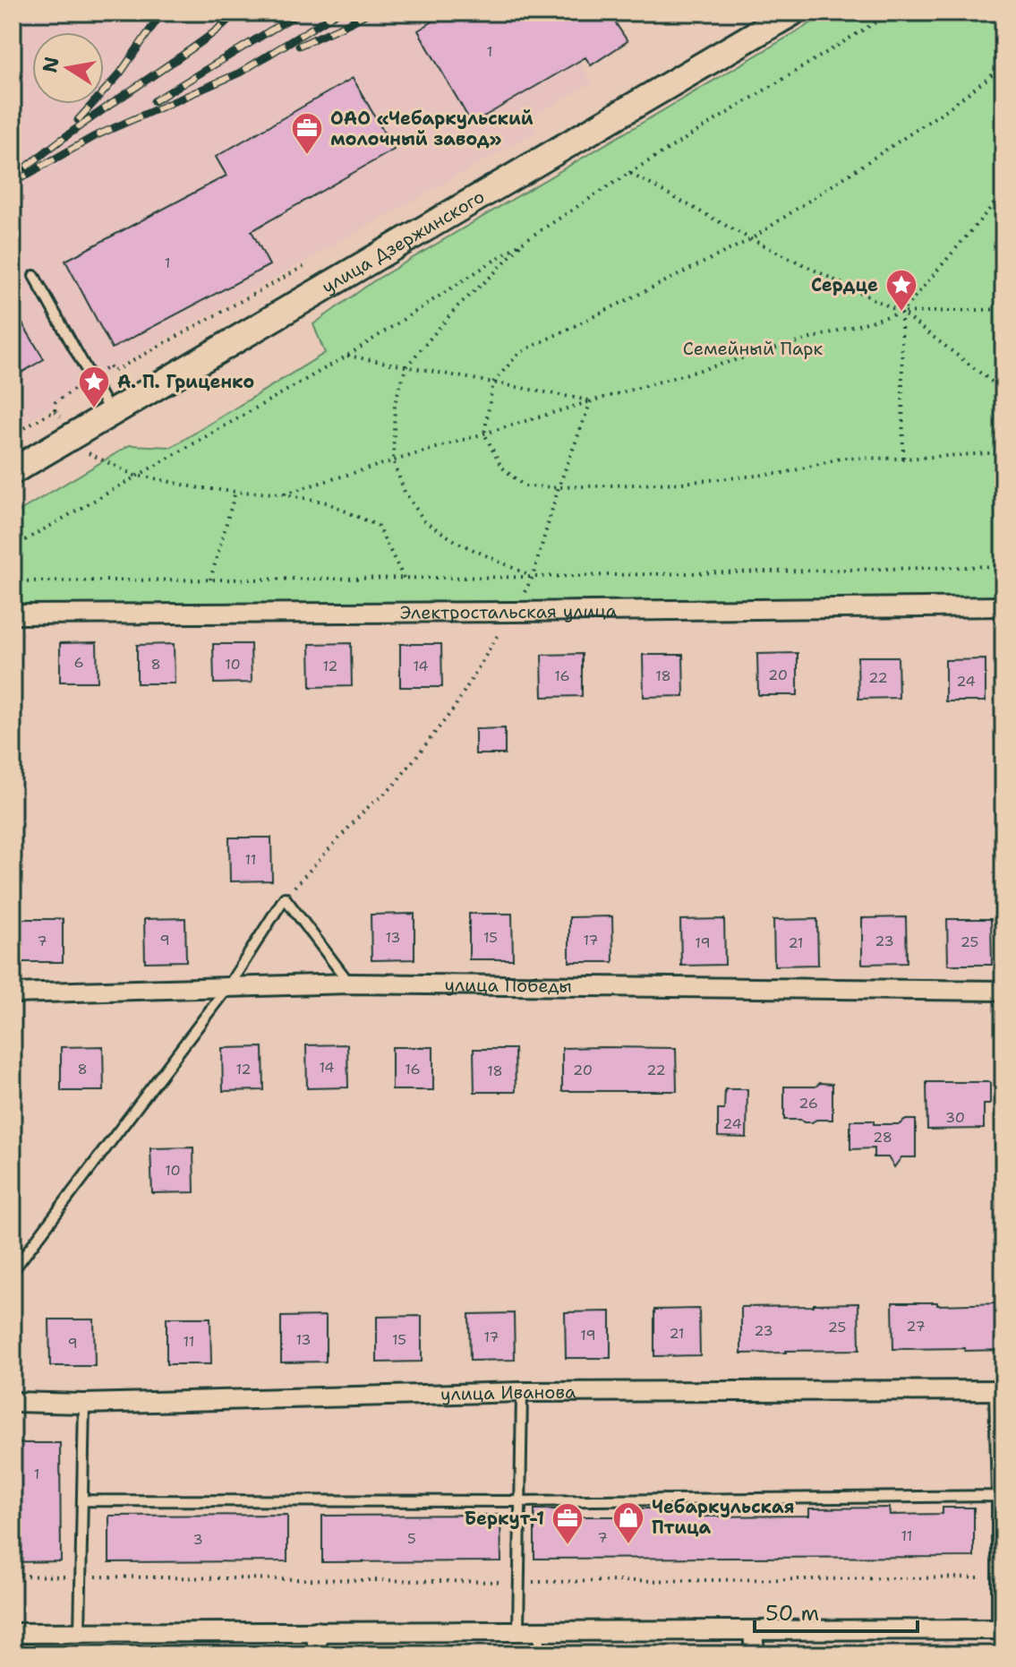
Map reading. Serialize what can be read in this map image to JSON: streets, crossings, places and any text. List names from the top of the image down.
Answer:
{
  "streets": {
    "main road": ["улица Дзержинского"],
    "street": ["Электростальская улица", "улица Победы", "улица Иванова"]
  },
  "parks": ["Семейный Парк"],
  "places": {
    "office": ["ОАО «Чебаркульский молочный завод»", "Беркут-1"],
    "place": ["Сердце", "А. П. Гриценко"],
    "shop": ["Чебаркульская Птица"]
  },
  "house_numbers": [
    "1",
    "1",
    "6",
    "8",
    "10",
    "12",
    "14",
    "20",
    "16",
    "18",
    "22",
    "24",
    "11",
    "13",
    "15",
    "9",
    "17",
    "7",
    "23",
    "25",
    "19",
    "21",
    "14",
    "8",
    "12",
    "16",
    "20",
    "22",
    "18",
    "26",
    "30",
    "24",
    "28",
    "10",
    "27",
    "25",
    "23",
    "21",
    "19",
    "17",
    "13",
    "15",
    "11",
    "9",
    "1",
    "11",
    "7",
    "5",
    "3"
  ],
  "scale_bar": "50 m",
  "north": "left"
}
